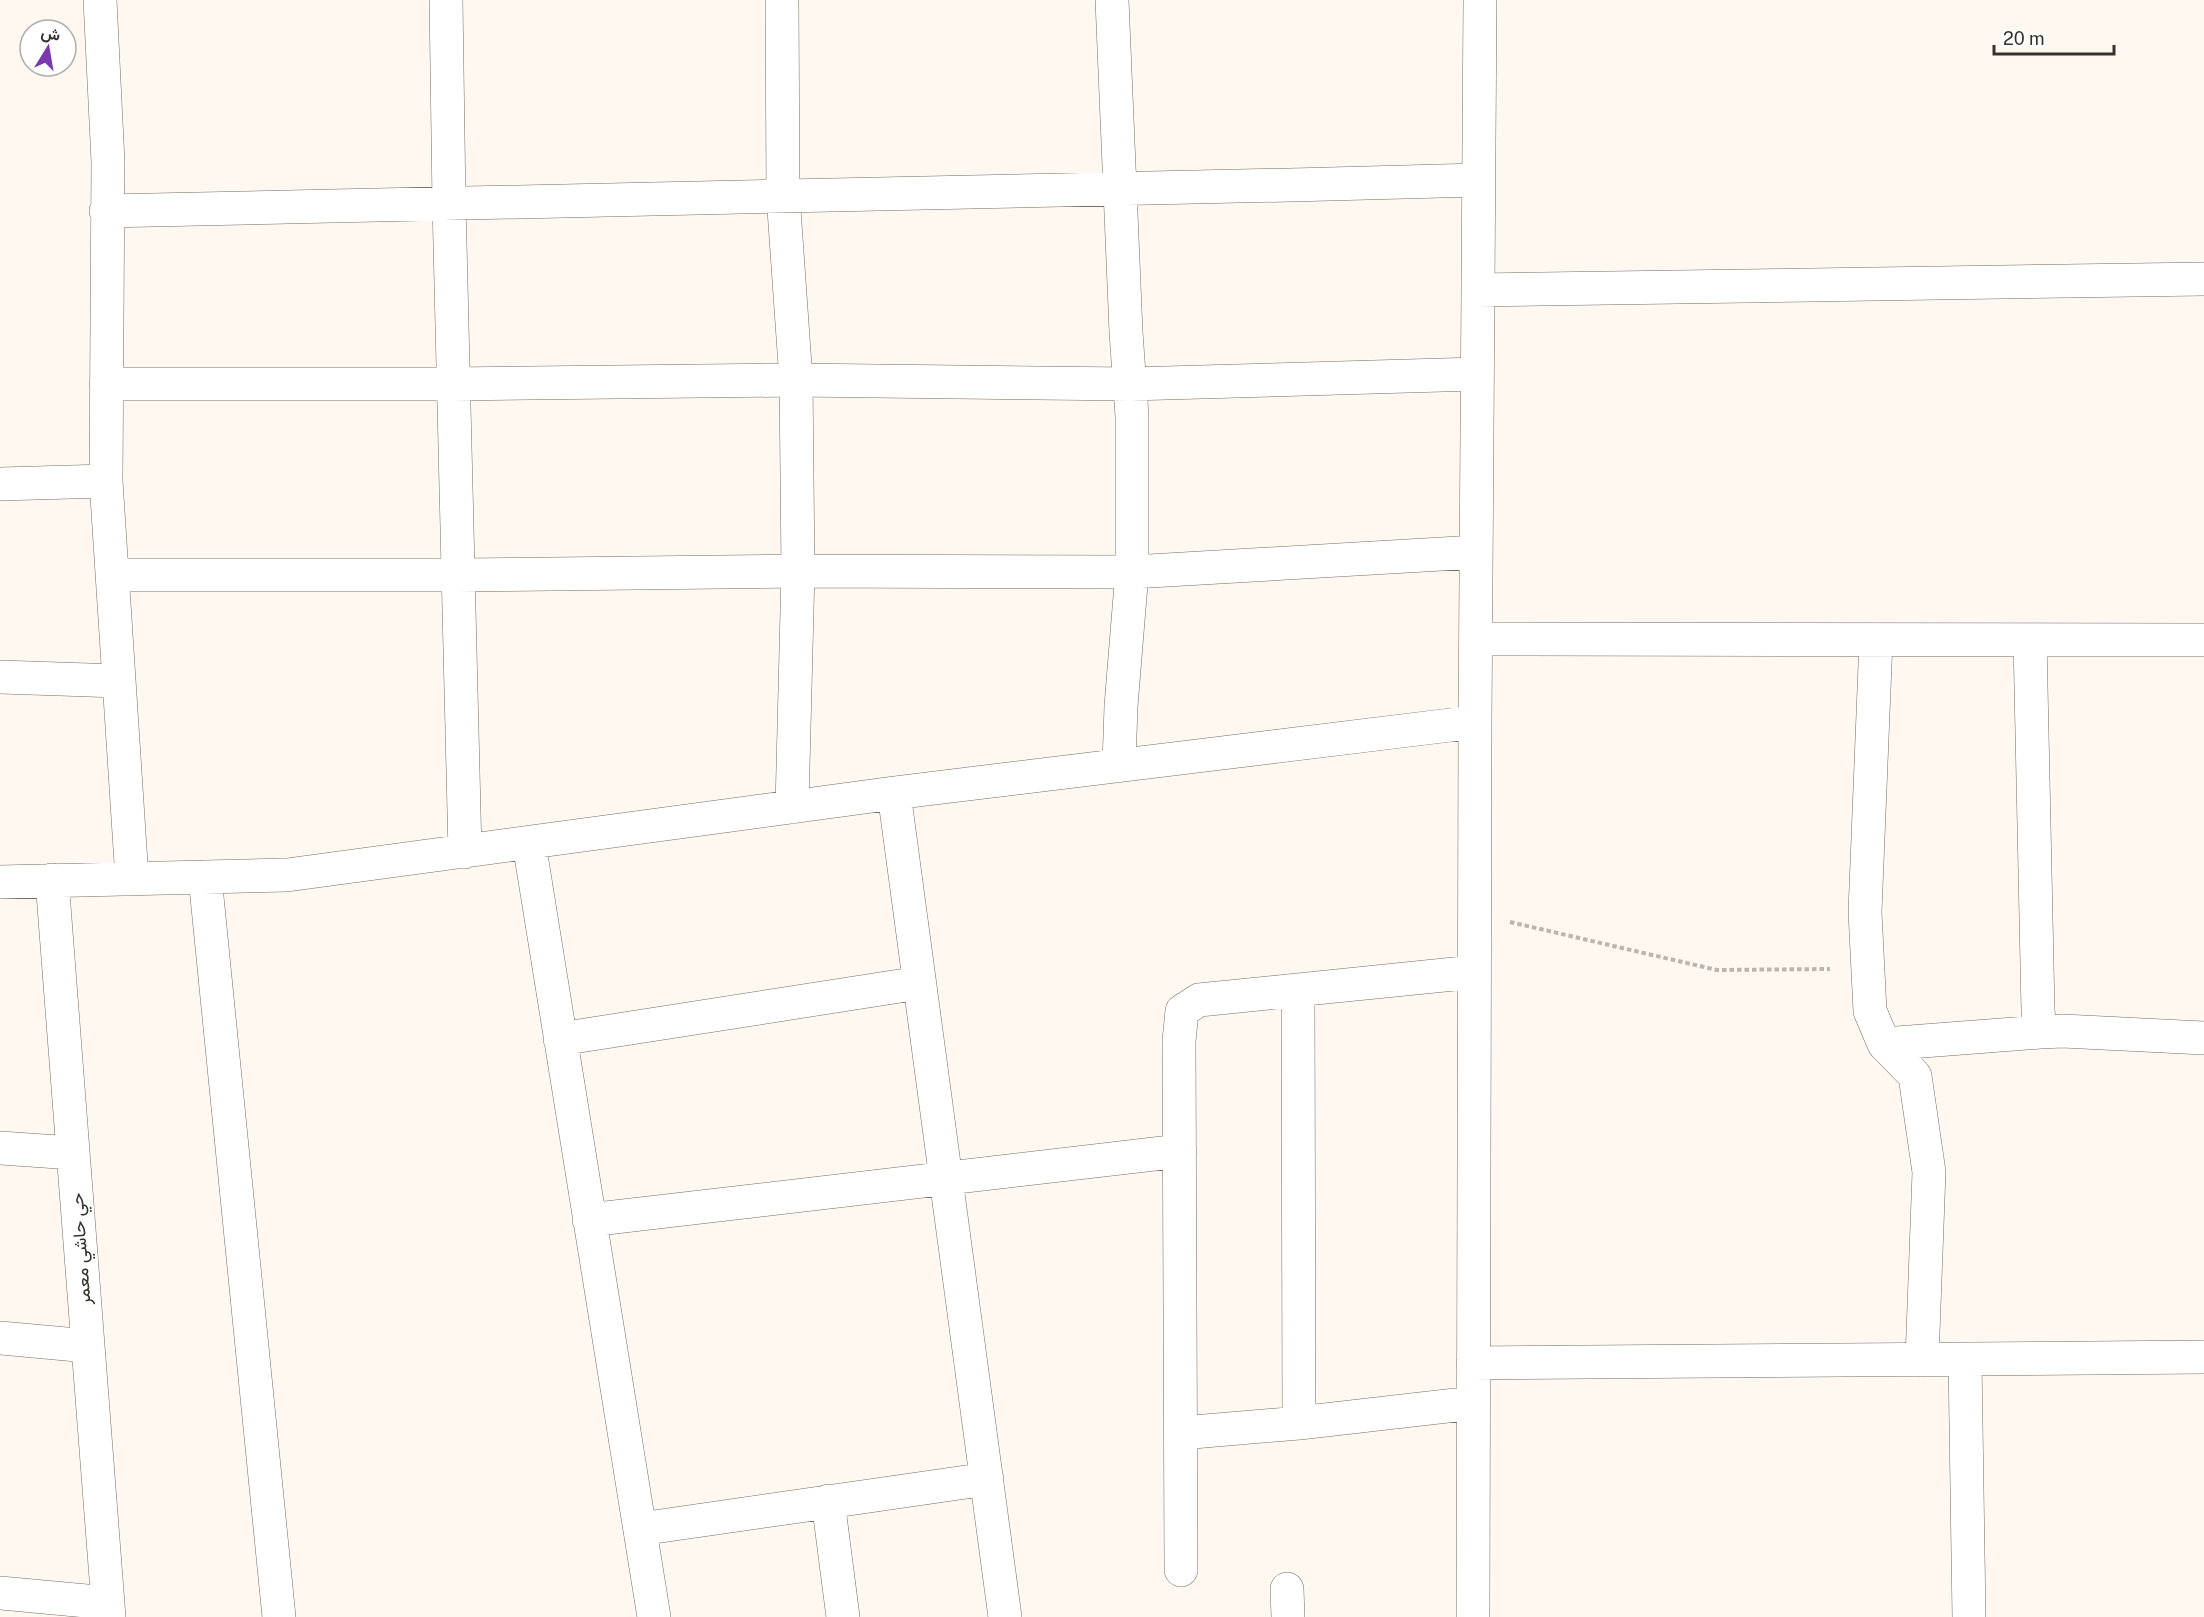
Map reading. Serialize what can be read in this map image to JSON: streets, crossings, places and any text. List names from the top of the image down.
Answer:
{
  "streets": {
    "street": ["حي حاشي معمر"]
  },
  "scale_bar": "20 m",
  "north": "top"
}
